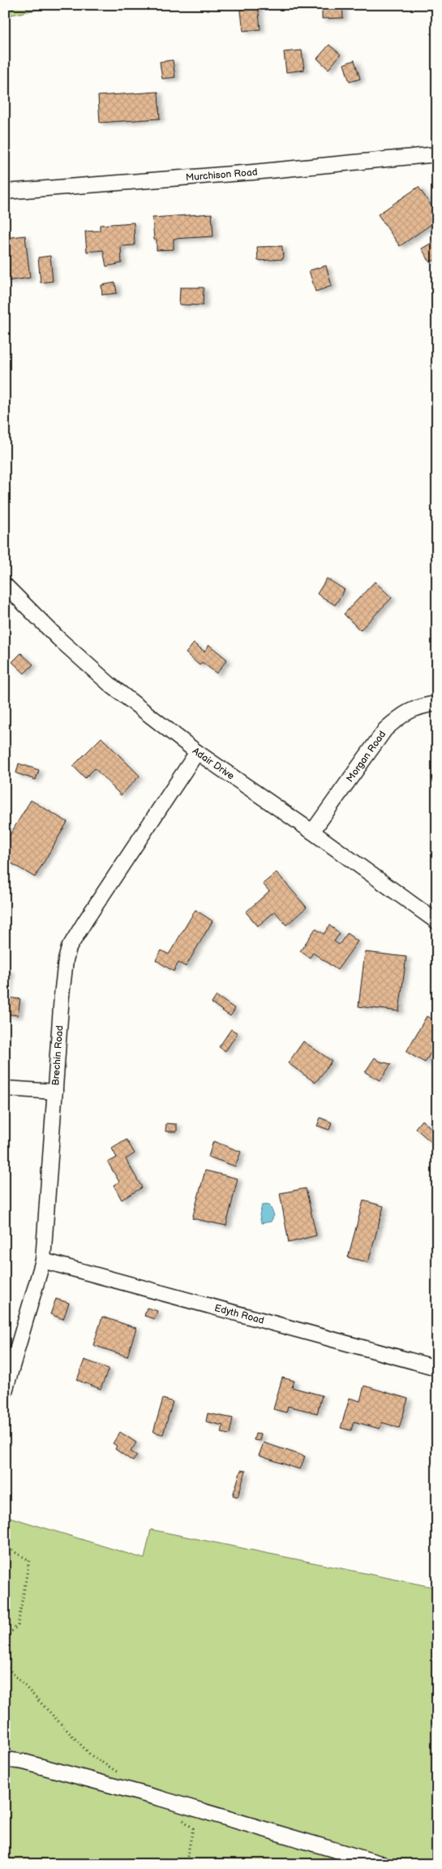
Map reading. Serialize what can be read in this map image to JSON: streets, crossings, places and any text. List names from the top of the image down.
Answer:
{
  "streets": {
    "street": [
      "Murchison Road",
      "Morgan Road",
      "Adair Drive",
      "Brechin Road",
      "Edyth Road"
    ]
  },
  "crossings": [
    ["Morgan Road", "Adair Drive"],
    ["Adair Drive", "Brechin Road"],
    ["Brechin Road", "Edyth Road"]
  ]
}
